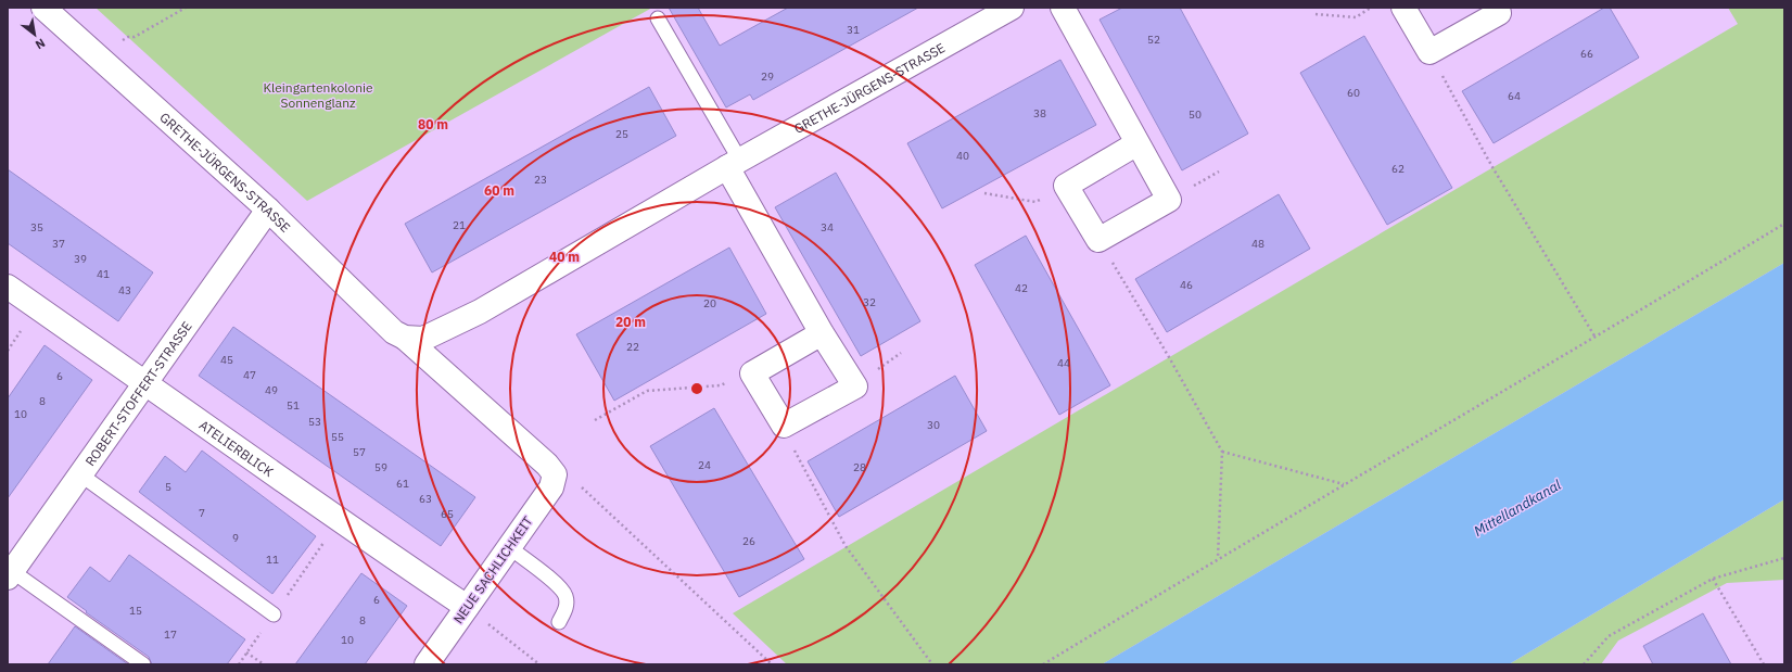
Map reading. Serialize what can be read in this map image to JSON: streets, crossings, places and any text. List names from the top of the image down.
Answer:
{
  "streets": {
    "street": [
      "GRETHE-JÜRGENS-STRASSE",
      "ROBERT-STOFFERT-STRASSE",
      "ATELIERBLICK",
      "NEUE SACHLICHKEIT"
    ]
  },
  "crossings": [
    ["GRETHE-JÜRGENS-STRASSE", "ROBERT-STOFFERT-STRASSE"],
    ["GRETHE-JÜRGENS-STRASSE", "NEUE SACHLICHKEIT"],
    ["ROBERT-STOFFERT-STRASSE", "ATELIERBLICK"],
    ["ATELIERBLICK", "NEUE SACHLICHKEIT"]
  ],
  "water": ["Mittellandkanal"],
  "parks": ["Kleingartenkolonie Sonnenglanz"],
  "house_numbers": [
    "31",
    "52",
    "66",
    "29",
    "60",
    "64",
    "38",
    "50",
    "25",
    "40",
    "62",
    "23",
    "21",
    "35",
    "34",
    "37",
    "48",
    "39",
    "41",
    "46",
    "42",
    "43",
    "32",
    "20",
    "22",
    "45",
    "44",
    "47",
    "6",
    "49",
    "8",
    "51",
    "10",
    "53",
    "30",
    "55",
    "57",
    "24",
    "59",
    "28",
    "61",
    "5",
    "63",
    "7",
    "65",
    "9",
    "26",
    "11",
    "6",
    "15",
    "8",
    "17",
    "10"
  ],
  "north": "bottom right",
  "rings": [
    "80 m",
    "60 m",
    "40 m",
    "20 m"
  ]
}
